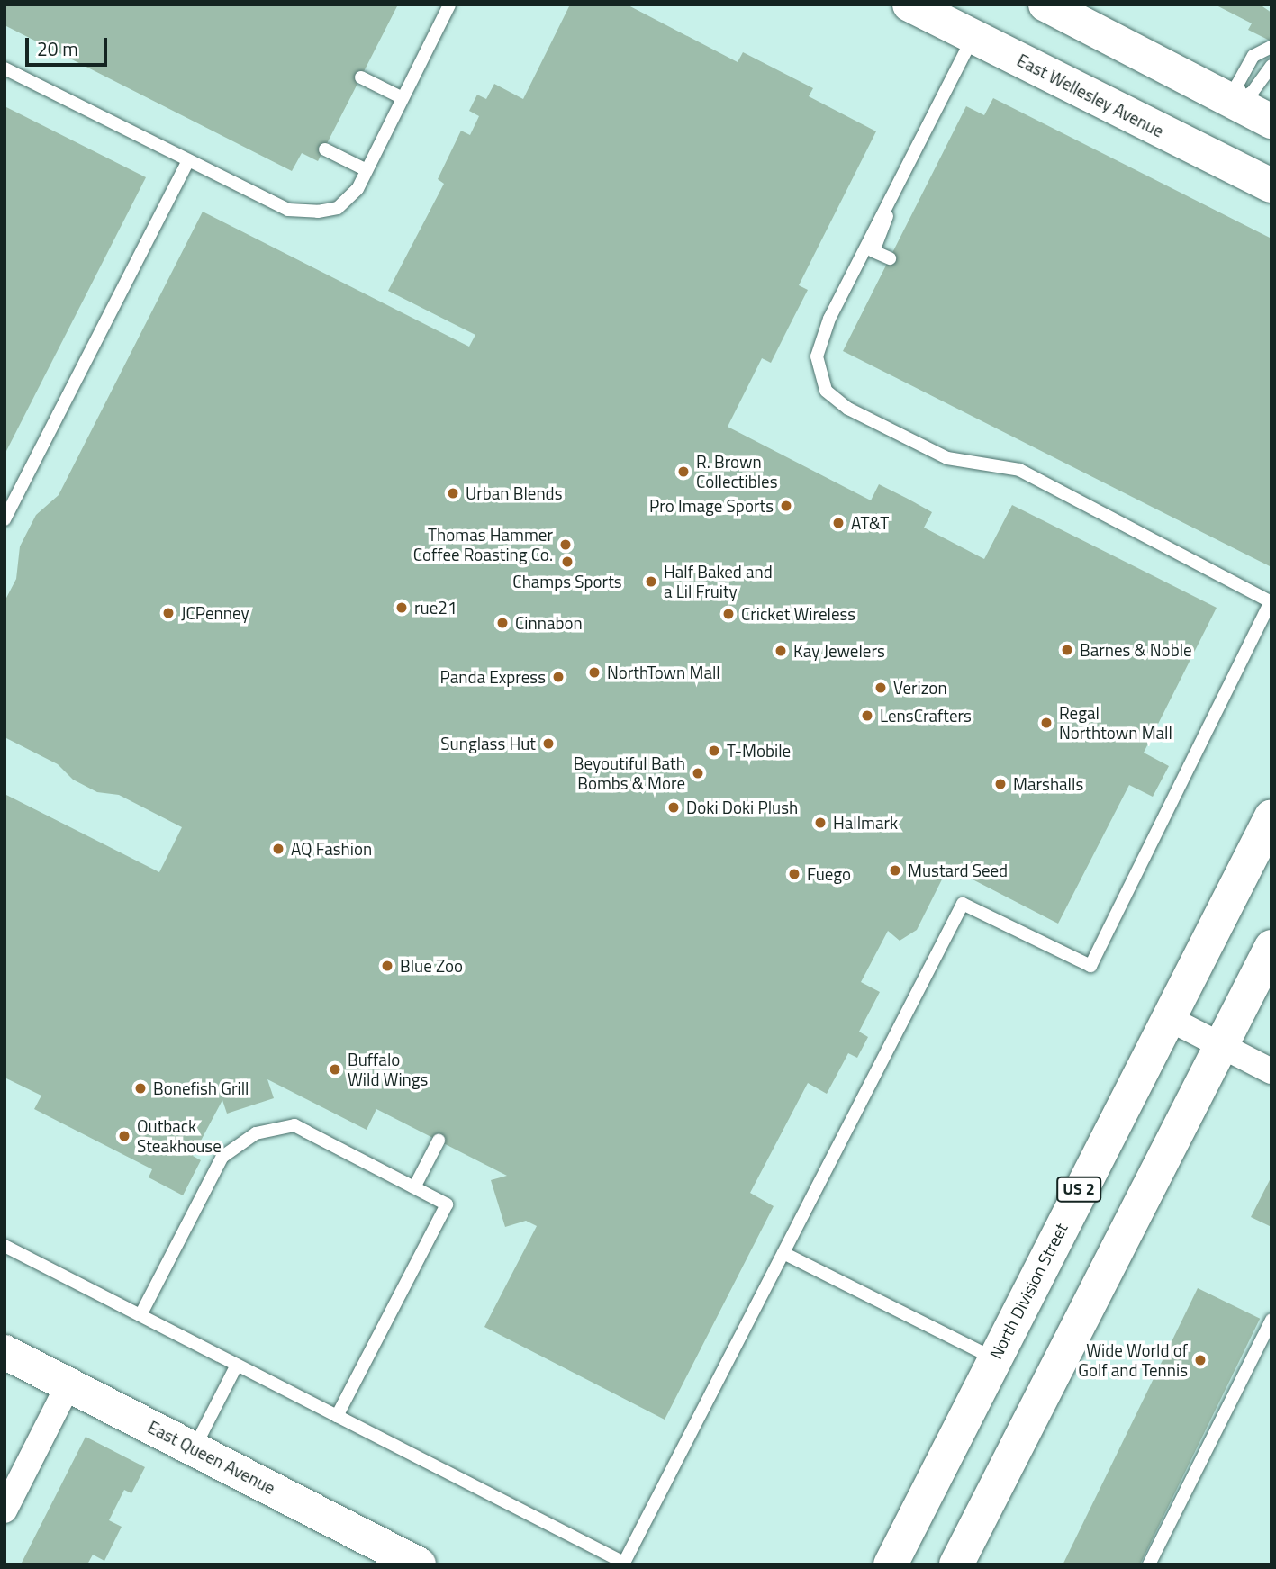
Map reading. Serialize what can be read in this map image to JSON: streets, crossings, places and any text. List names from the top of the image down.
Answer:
{
  "streets": {
    "main road": [
      "East Wellesley Avenue",
      "US 2",
      "North Division Street",
      "East Queen Avenue"
    ]
  },
  "places": [
    "R. Brown Collectibles",
    "Urban Blends",
    "Pro Image Sports",
    "AT&T",
    "Thomas Hammer Coffee Roasting Co.",
    "Champs Sports",
    "Half Baked and a Lil Fruity",
    "rue21",
    "JCPenney",
    "Cricket Wireless",
    "Cinnabon",
    "Barnes & Noble",
    "Kay Jewelers",
    "NorthTown Mall",
    "Panda Express",
    "Verizon",
    "LensCrafters",
    "Regal Northtown Mall",
    "Sunglass Hut",
    "T-Mobile",
    "Beyoutiful Bath Bombs & More",
    "Marshalls",
    "Doki Doki Plush",
    "Hallmark",
    "AQ Fashion",
    "Mustard Seed",
    "Fuego",
    "Blue Zoo",
    "Buffalo Wild Wings",
    "Bonefish Grill",
    "Outback Steakhouse",
    "Wide World of Golf and Tennis"
  ],
  "scale_bar": "20 m"
}
